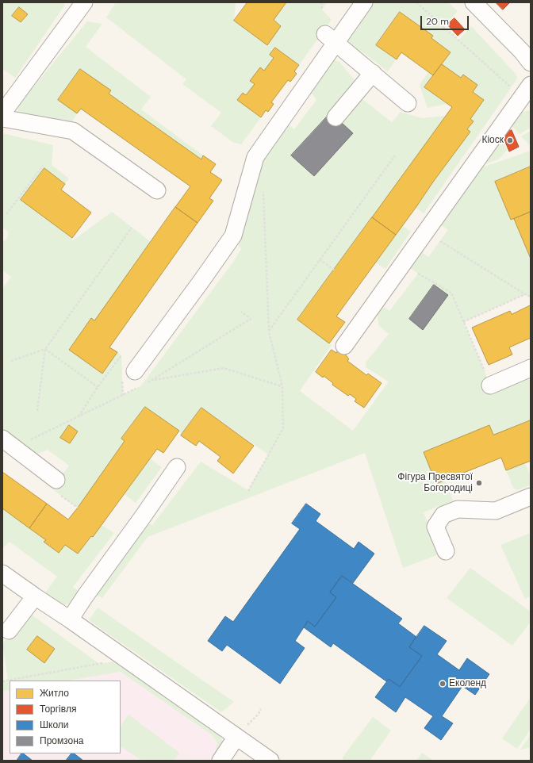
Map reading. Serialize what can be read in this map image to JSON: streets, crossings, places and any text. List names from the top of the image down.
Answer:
{
  "places": ["Кіоск", "Фігура Пресвятої Богородиці", "Еколенд"],
  "legend": [
    "Житло",
    "Торгівля",
    "Школи",
    "Промзона"
  ],
  "scale_bar": "20 m"
}
